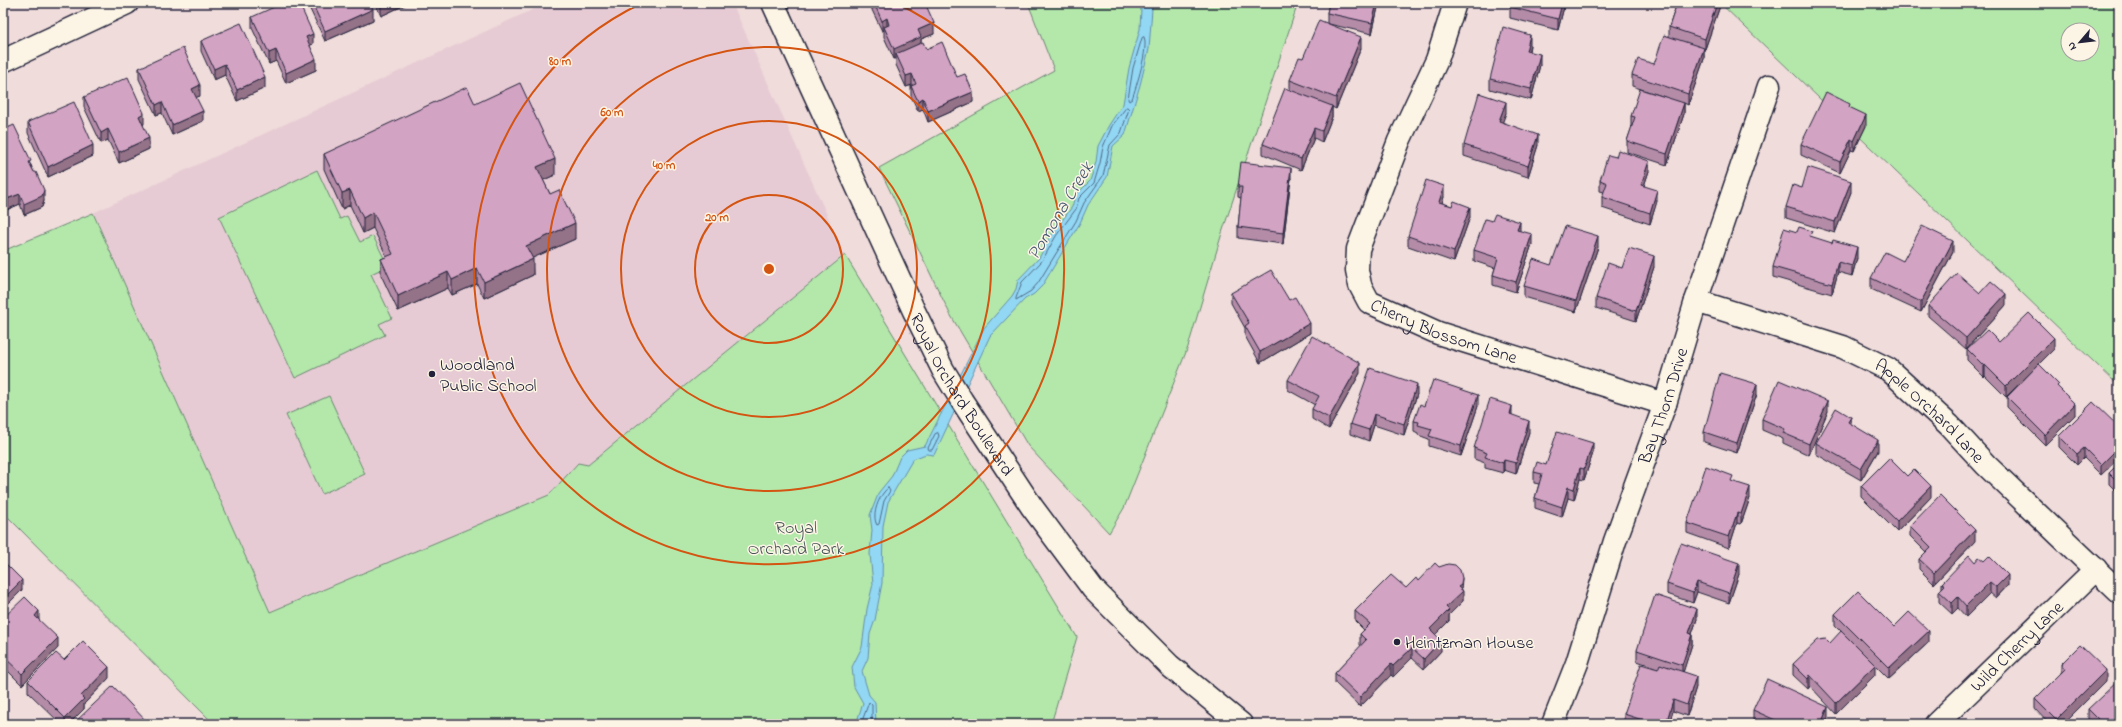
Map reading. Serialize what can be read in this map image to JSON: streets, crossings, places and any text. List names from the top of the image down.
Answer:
{
  "streets": {
    "street": [
      "Cherry Blossom Lane",
      "Royal Orchard Boulevard",
      "Bay Thorn Drive",
      "Apple Orchard Lane",
      "Wild Cherry Lane"
    ]
  },
  "crossings": [
    ["Cherry Blossom Lane", "Bay Thorn Drive"],
    ["Bay Thorn Drive", "Apple Orchard Lane"],
    ["Apple Orchard Lane", "Wild Cherry Lane"]
  ],
  "water": ["Pomona Creek"],
  "parks": ["Royal Orchard Park"],
  "places": ["Woodland Public School", "Heintzman House"],
  "north": "bottom left",
  "rings": [
    "80 m",
    "60 m",
    "40 m",
    "20 m"
  ]
}
